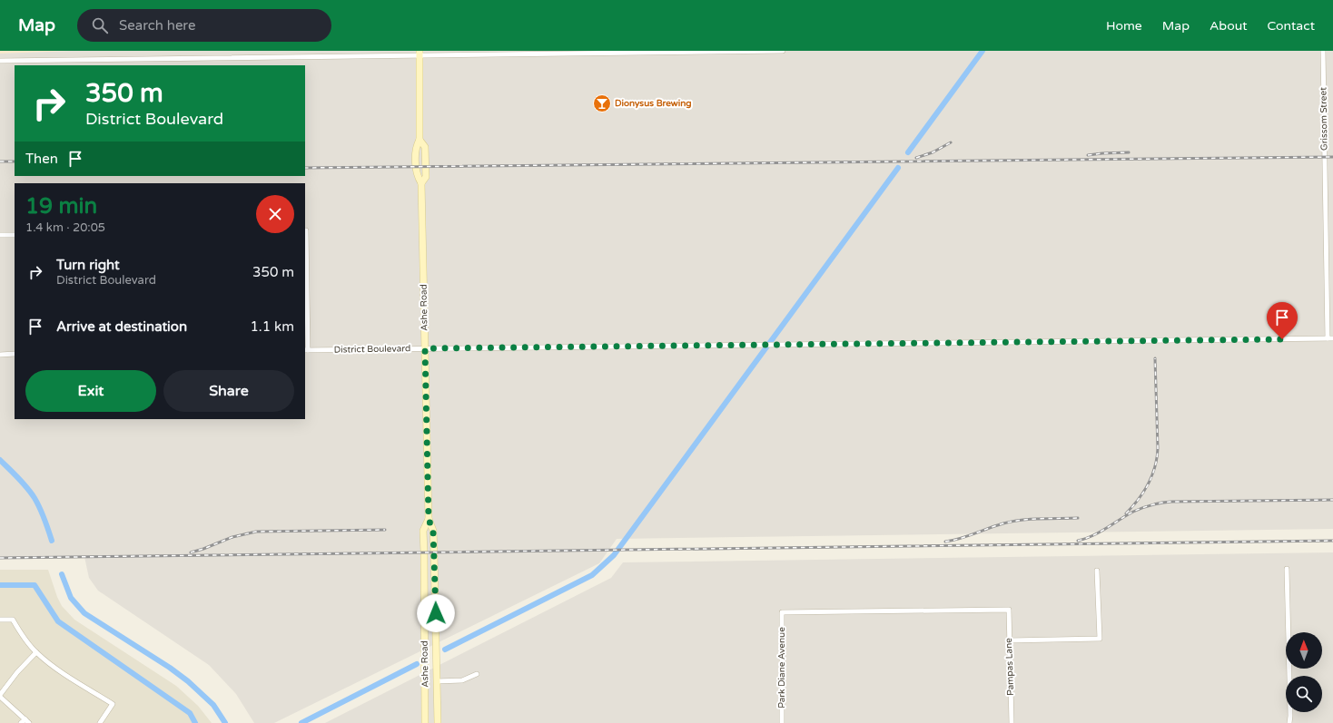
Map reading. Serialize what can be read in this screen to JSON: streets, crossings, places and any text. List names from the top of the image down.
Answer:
{
  "streets": {
    "street": [
      "Grissom Street",
      "Ashe Road",
      "District Boulevard",
      "Pampas Lane",
      "Park Diane Avenue"
    ]
  },
  "crossings": [
    ["Grissom Street", "District Boulevard"],
    ["Ashe Road", "District Boulevard"],
    ["Pampas Lane", "Park Diane Avenue"]
  ],
  "places": {
    "bar": ["Dionysus Brewing"]
  },
  "north": "top",
  "page": {
    "header": "Map",
    "search": "Search here",
    "nav": [
      "Home",
      "Map",
      "About",
      "Contact"
    ],
    "turn": ["350 m", "District Boulevard"],
    "then": "Then",
    "heading": ["19 min", "1.4 km · 20:05"],
    "list": [
      {
        "name": "Turn right",
        "note": "District Boulevard",
        "value": "350 m"
      },
      {
        "name": "Arrive at destination",
        "value": "1.1 km"
      }
    ],
    "buttons": ["Exit", "Share"]
  }
}
